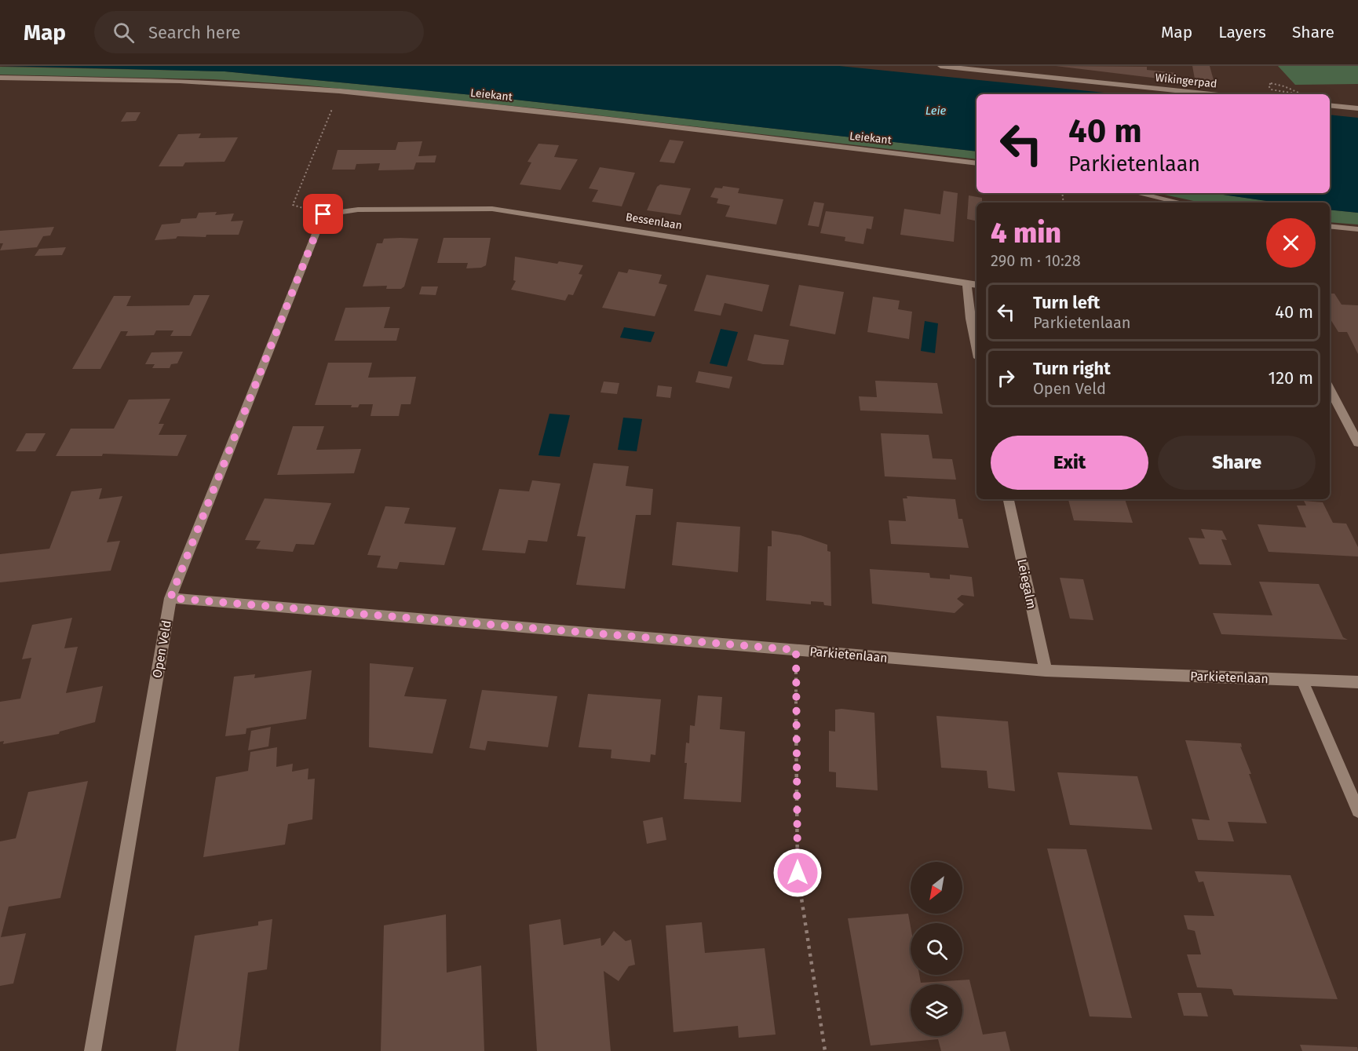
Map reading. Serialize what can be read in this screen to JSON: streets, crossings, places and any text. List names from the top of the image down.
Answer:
{
  "streets": {
    "street": [
      "Wikingerpad",
      "Leiekant",
      "Bessenlaan",
      "Leiegalm",
      "Open Veld",
      "Parkietenlaan"
    ]
  },
  "crossings": [
    ["Bessenlaan", "Open Veld"],
    ["Leiegalm", "Parkietenlaan"],
    ["Open Veld", "Parkietenlaan"]
  ],
  "water": ["Leie"],
  "north": "bottom left",
  "page": {
    "header": "Map",
    "search": "Search here",
    "nav": ["Map", "Layers", "Share"],
    "turn": ["40 m", "Parkietenlaan"],
    "heading": ["4 min", "290 m · 10:28"],
    "list": [
      {
        "name": "Turn left",
        "note": "Parkietenlaan",
        "value": "40 m"
      },
      {
        "name": "Turn right",
        "note": "Open Veld",
        "value": "120 m"
      }
    ],
    "buttons": ["Exit", "Share"]
  }
}
